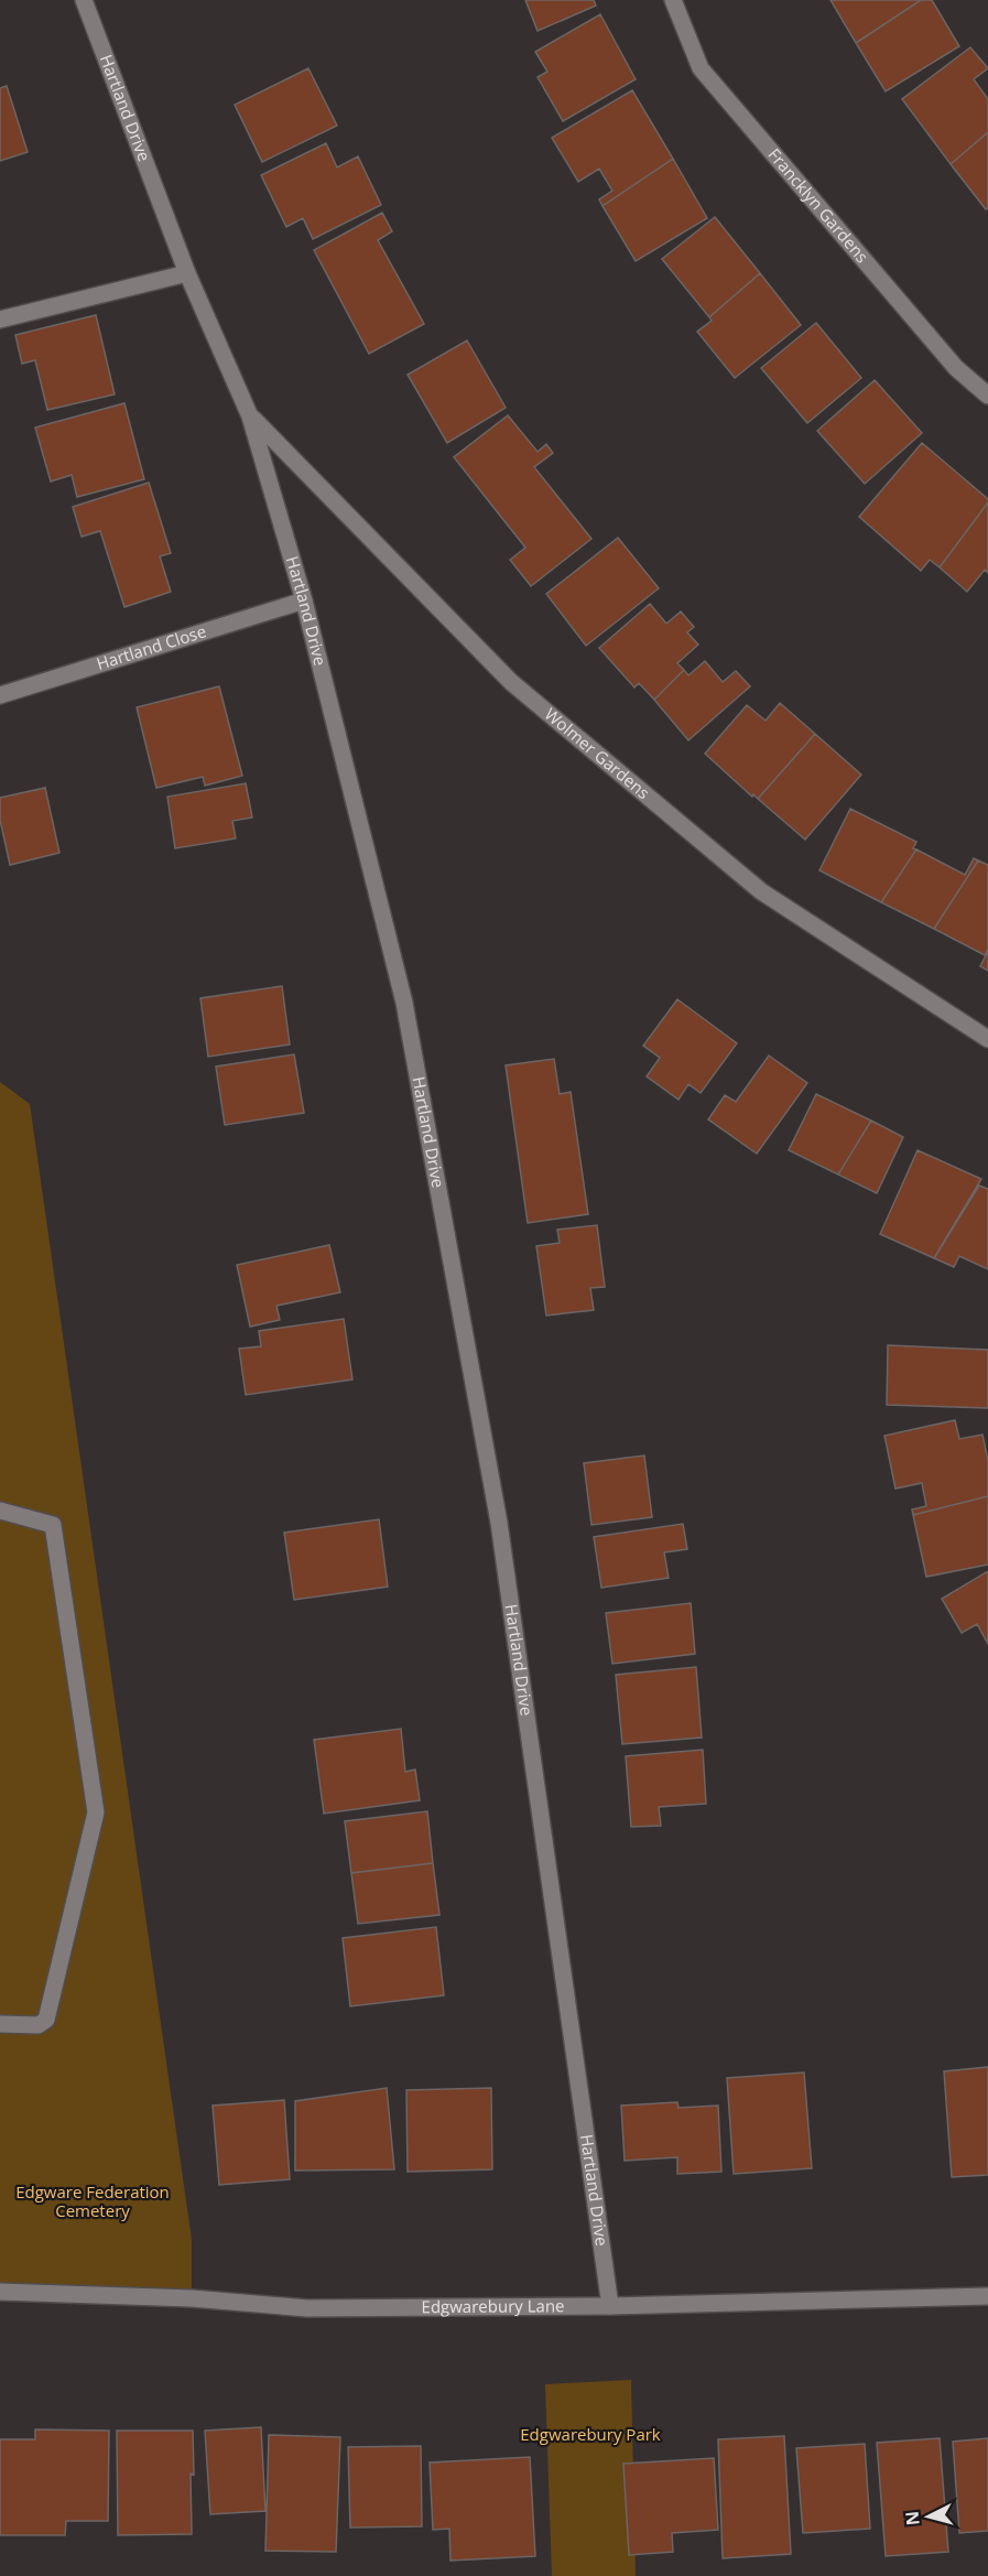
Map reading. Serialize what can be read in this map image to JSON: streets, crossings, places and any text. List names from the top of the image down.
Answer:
{
  "streets": {
    "street": [
      "Hartland Drive",
      "Francklyn Gardens",
      "Hartland Close",
      "Wolmer Gardens",
      "Edgwarebury Lane"
    ]
  },
  "crossings": [
    ["Hartland Drive", "Hartland Close"],
    ["Hartland Drive", "Wolmer Gardens"],
    ["Hartland Drive", "Edgwarebury Lane"]
  ],
  "parks": ["Edgware Federation Cemetery", "Edgwarebury Park"],
  "north": "left"
}
